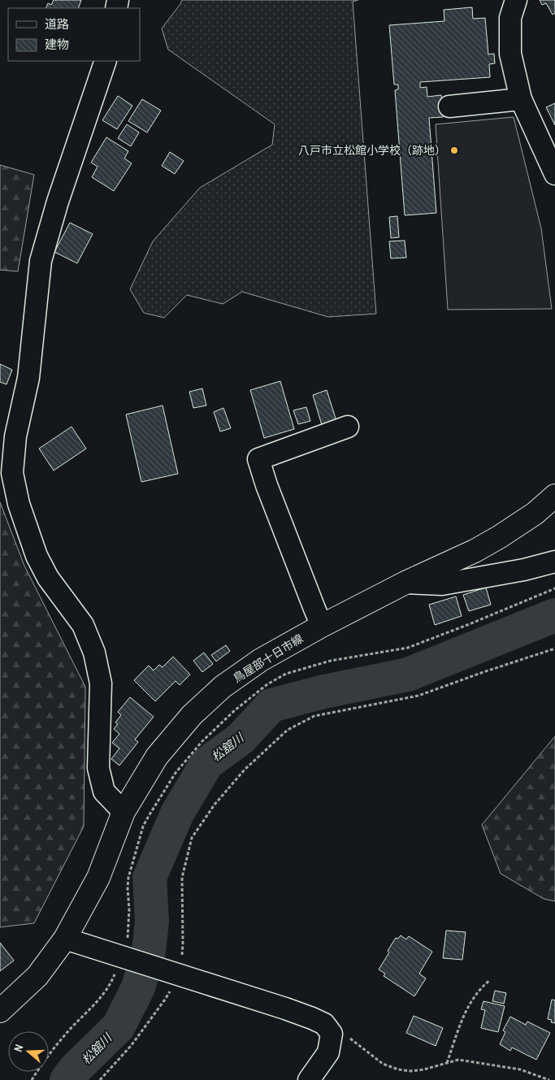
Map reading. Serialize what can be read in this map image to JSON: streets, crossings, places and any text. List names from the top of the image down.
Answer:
{
  "streets": {
    "main road": ["鳥屋部十日市線"]
  },
  "water": ["松舘川"],
  "places": ["八戸市立松館小学校（跡地）"],
  "legend": ["道路", "建物"],
  "north": "left"
}
